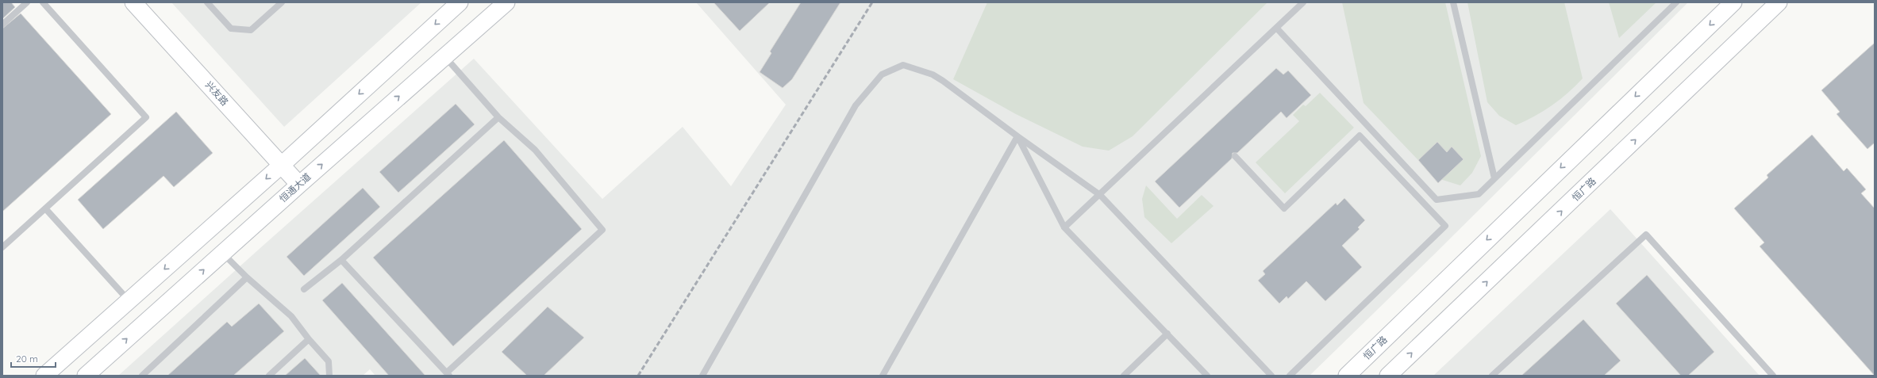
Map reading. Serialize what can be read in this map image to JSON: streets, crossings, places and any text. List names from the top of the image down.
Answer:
{
  "streets": {
    "street": ["兴友路", "恒通大道", "恒广路"]
  },
  "crossings": [
    ["兴友路", "恒通大道"]
  ],
  "scale_bar": "20 m"
}
